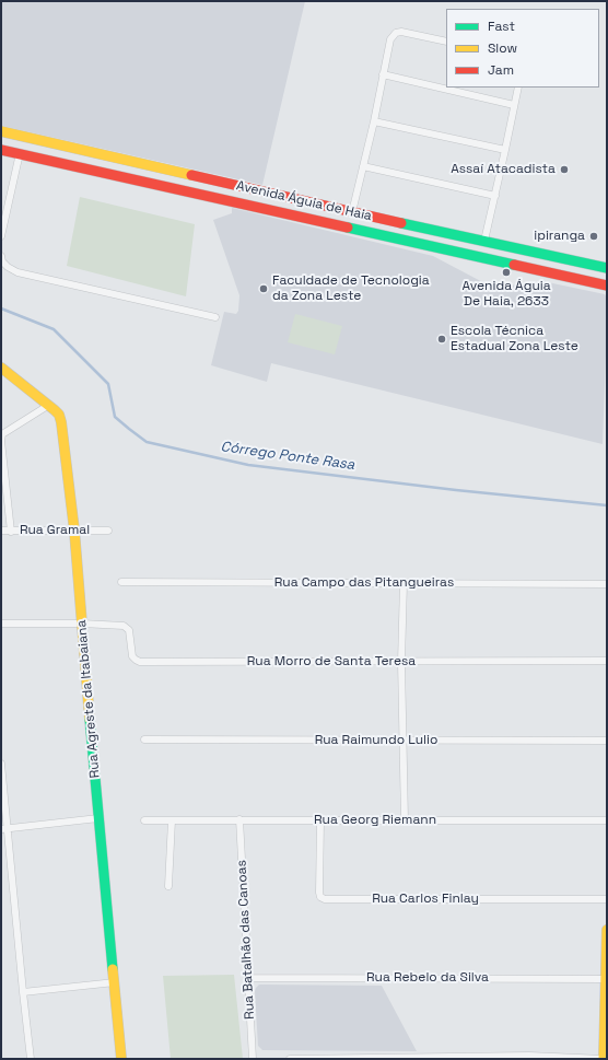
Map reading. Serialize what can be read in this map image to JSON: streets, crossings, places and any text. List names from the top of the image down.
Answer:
{
  "streets": {
    "main road": ["Avenida Águia de Haia", "Rua Agreste da Itabaiana"],
    "street": [
      "Rua Gramal",
      "Rua Campo das Pitangueiras",
      "Rua Morro de Santa Teresa",
      "Rua Raimundo Lulio",
      "Rua Georg Riemann",
      "Rua Carlos Finlay",
      "Rua Batalhão das Canoas",
      "Rua Rebelo da Silva"
    ]
  },
  "crossings": [
    ["Rua Gramal", "Rua Agreste da Itabaiana"],
    ["Rua Morro de Santa Teresa", "Rua Agreste da Itabaiana"],
    ["Rua Georg Riemann", "Rua Carlos Finlay"],
    ["Rua Georg Riemann", "Rua Batalhão das Canoas"],
    ["Rua Batalhão das Canoas", "Rua Rebelo da Silva"]
  ],
  "water": ["Córrego Ponte Rasa"],
  "places": [
    "Assaí Atacadista",
    "ipiranga",
    "Avenida Águia De Haia, 2633",
    "Faculdade de Tecnologia da Zona Leste",
    "Escola Técnica Estadual Zona Leste"
  ],
  "legend": ["Fast", "Slow", "Jam"]
}
